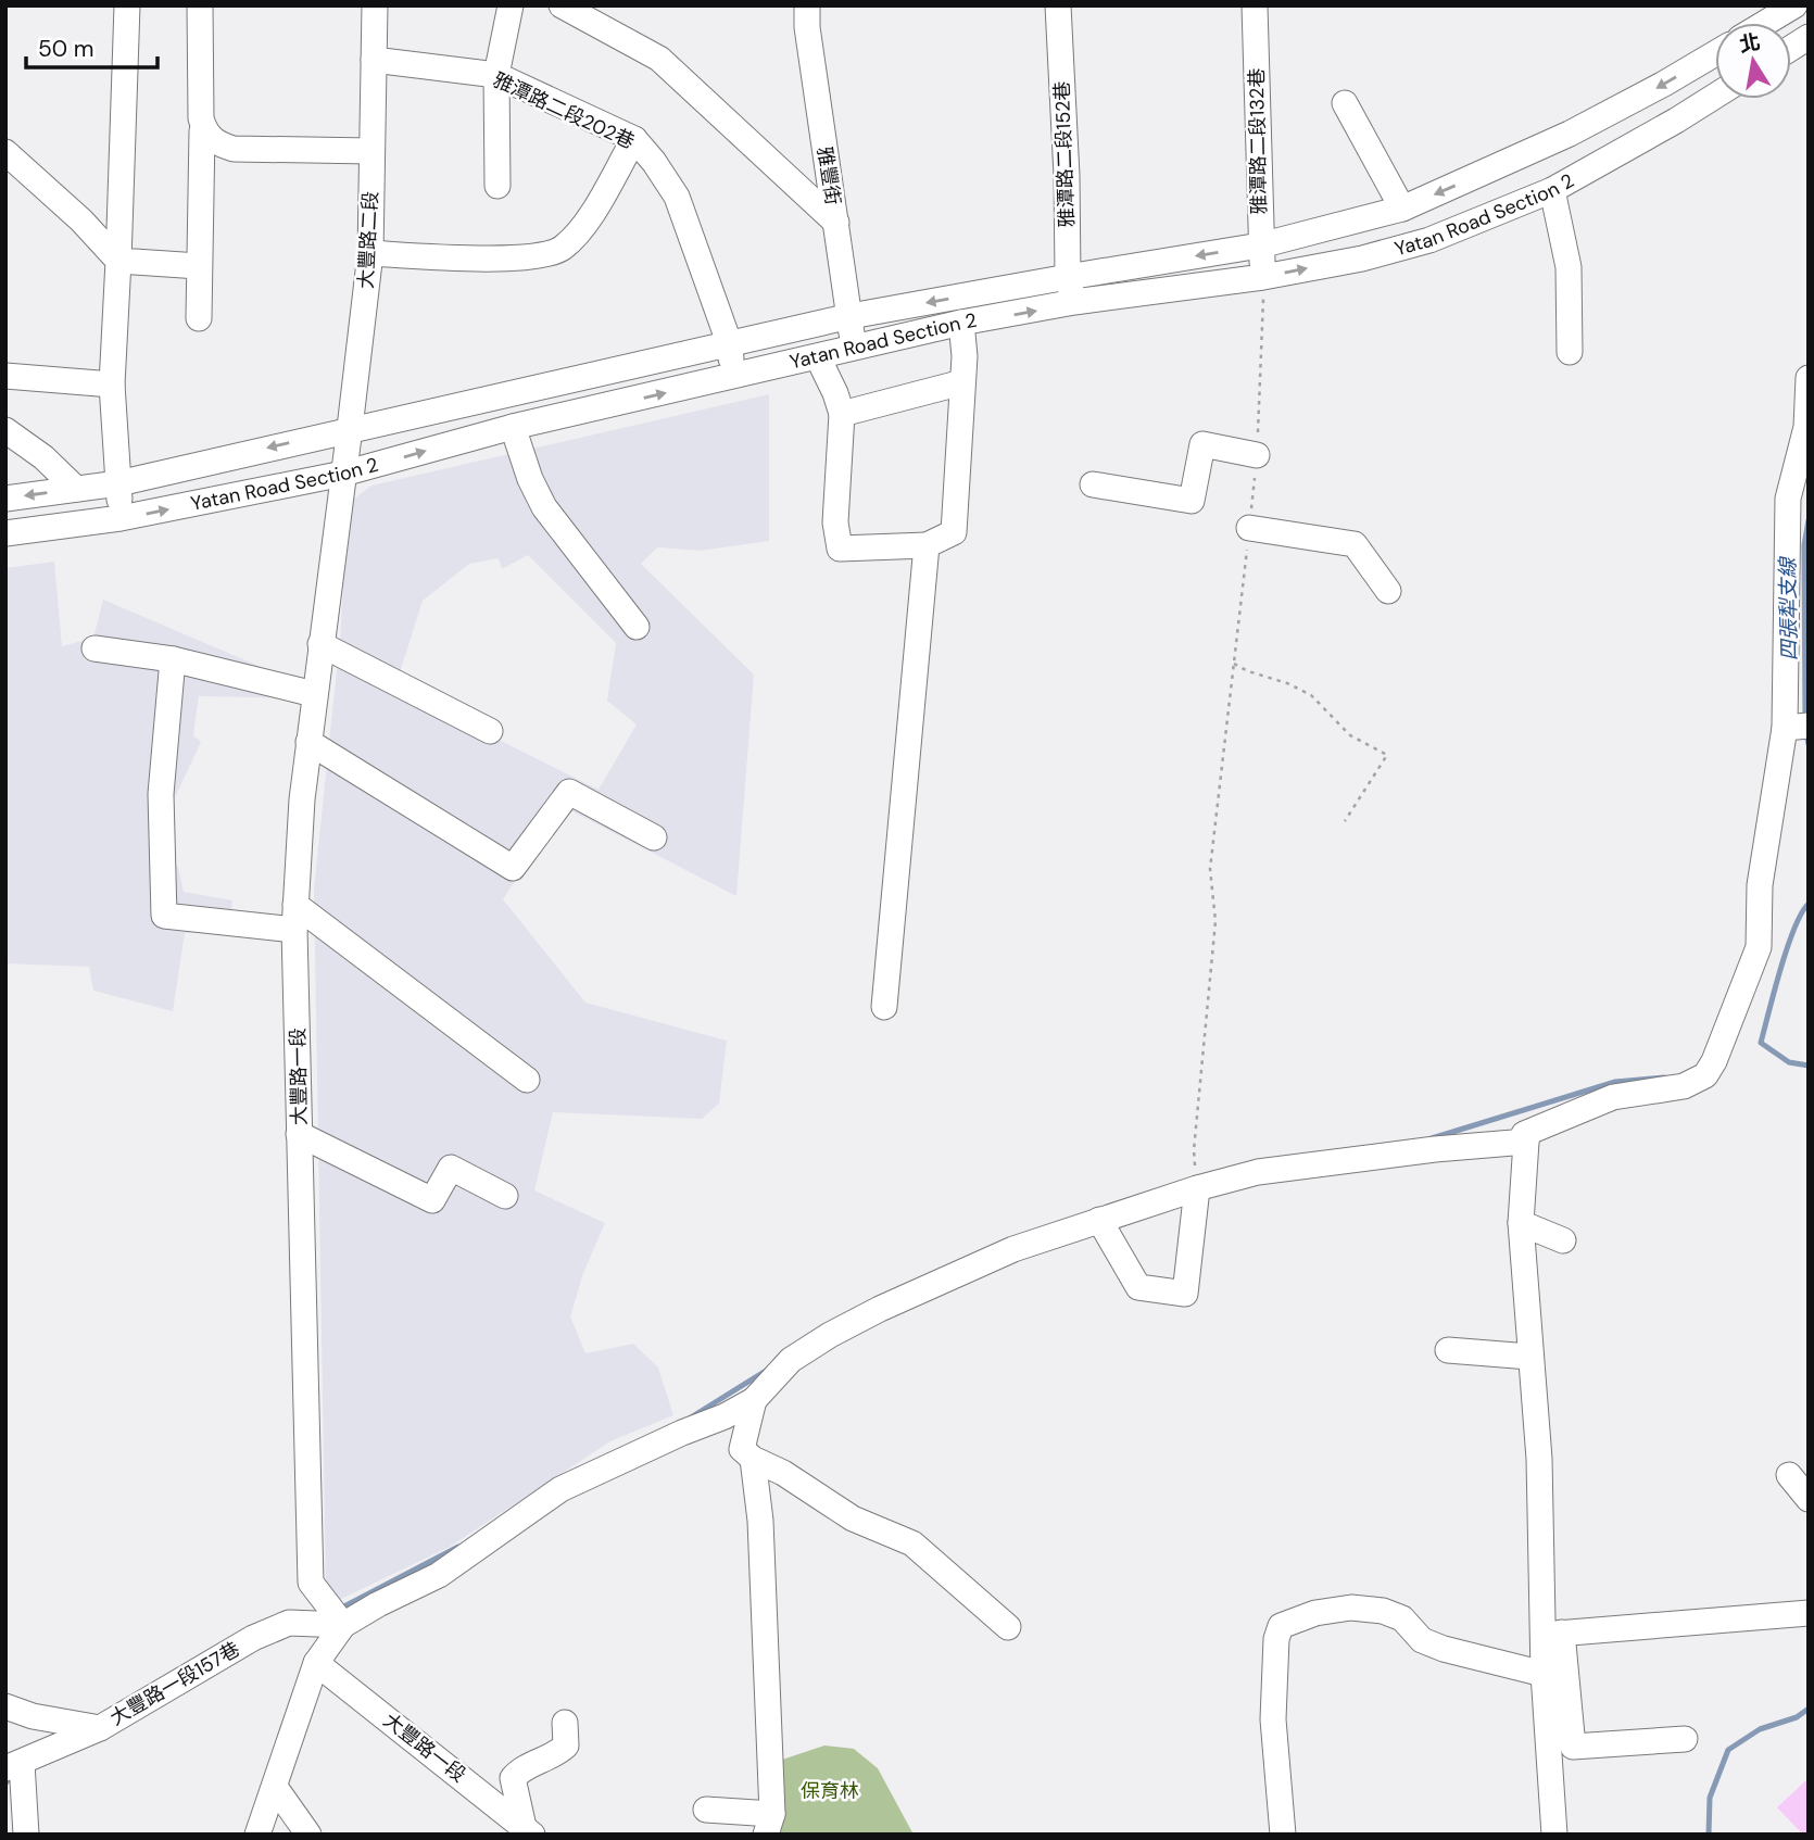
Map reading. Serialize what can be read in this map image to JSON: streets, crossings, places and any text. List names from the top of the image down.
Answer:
{
  "streets": {
    "street": [
      "雅潭路二段202巷",
      "雅潭路二段132巷",
      "雅潭路二段152巷",
      "雅豐街",
      "Yatan Road Section 2",
      "大豐路二段",
      "大豐路一段",
      "大豐路一段157巷"
    ]
  },
  "crossings": [
    ["雅潭路二段202巷", "Yatan Road Section 2"],
    ["雅潭路二段202巷", "大豐路二段"],
    ["雅潭路二段132巷", "Yatan Road Section 2"],
    ["雅潭路二段152巷", "Yatan Road Section 2"],
    ["雅豐街", "Yatan Road Section 2"],
    ["Yatan Road Section 2", "大豐路二段"],
    ["Yatan Road Section 2", "大豐路一段"],
    ["大豐路二段", "大豐路一段"],
    ["大豐路一段", "大豐路一段157巷"]
  ],
  "water": ["四張犁支線"],
  "parks": ["保育林"],
  "scale_bar": "50 m",
  "north": "top"
}
